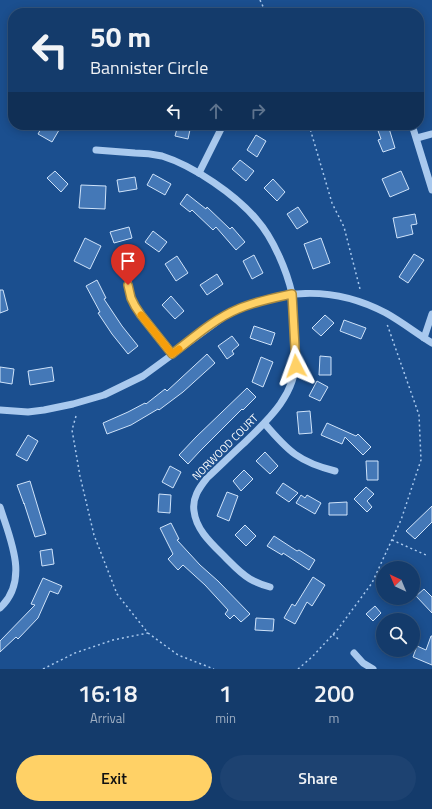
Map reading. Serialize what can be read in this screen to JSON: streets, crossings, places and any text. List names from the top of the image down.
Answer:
{
  "streets": {
    "street": ["NORWOOD COURT"]
  },
  "north": "top left",
  "page": {
    "turn": ["50 m", "Bannister Circle"],
    "eta": [
      "16:18",
      "Arrival",
      "1",
      "min",
      "200",
      "m"
    ],
    "buttons": ["Exit", "Share"]
  }
}
